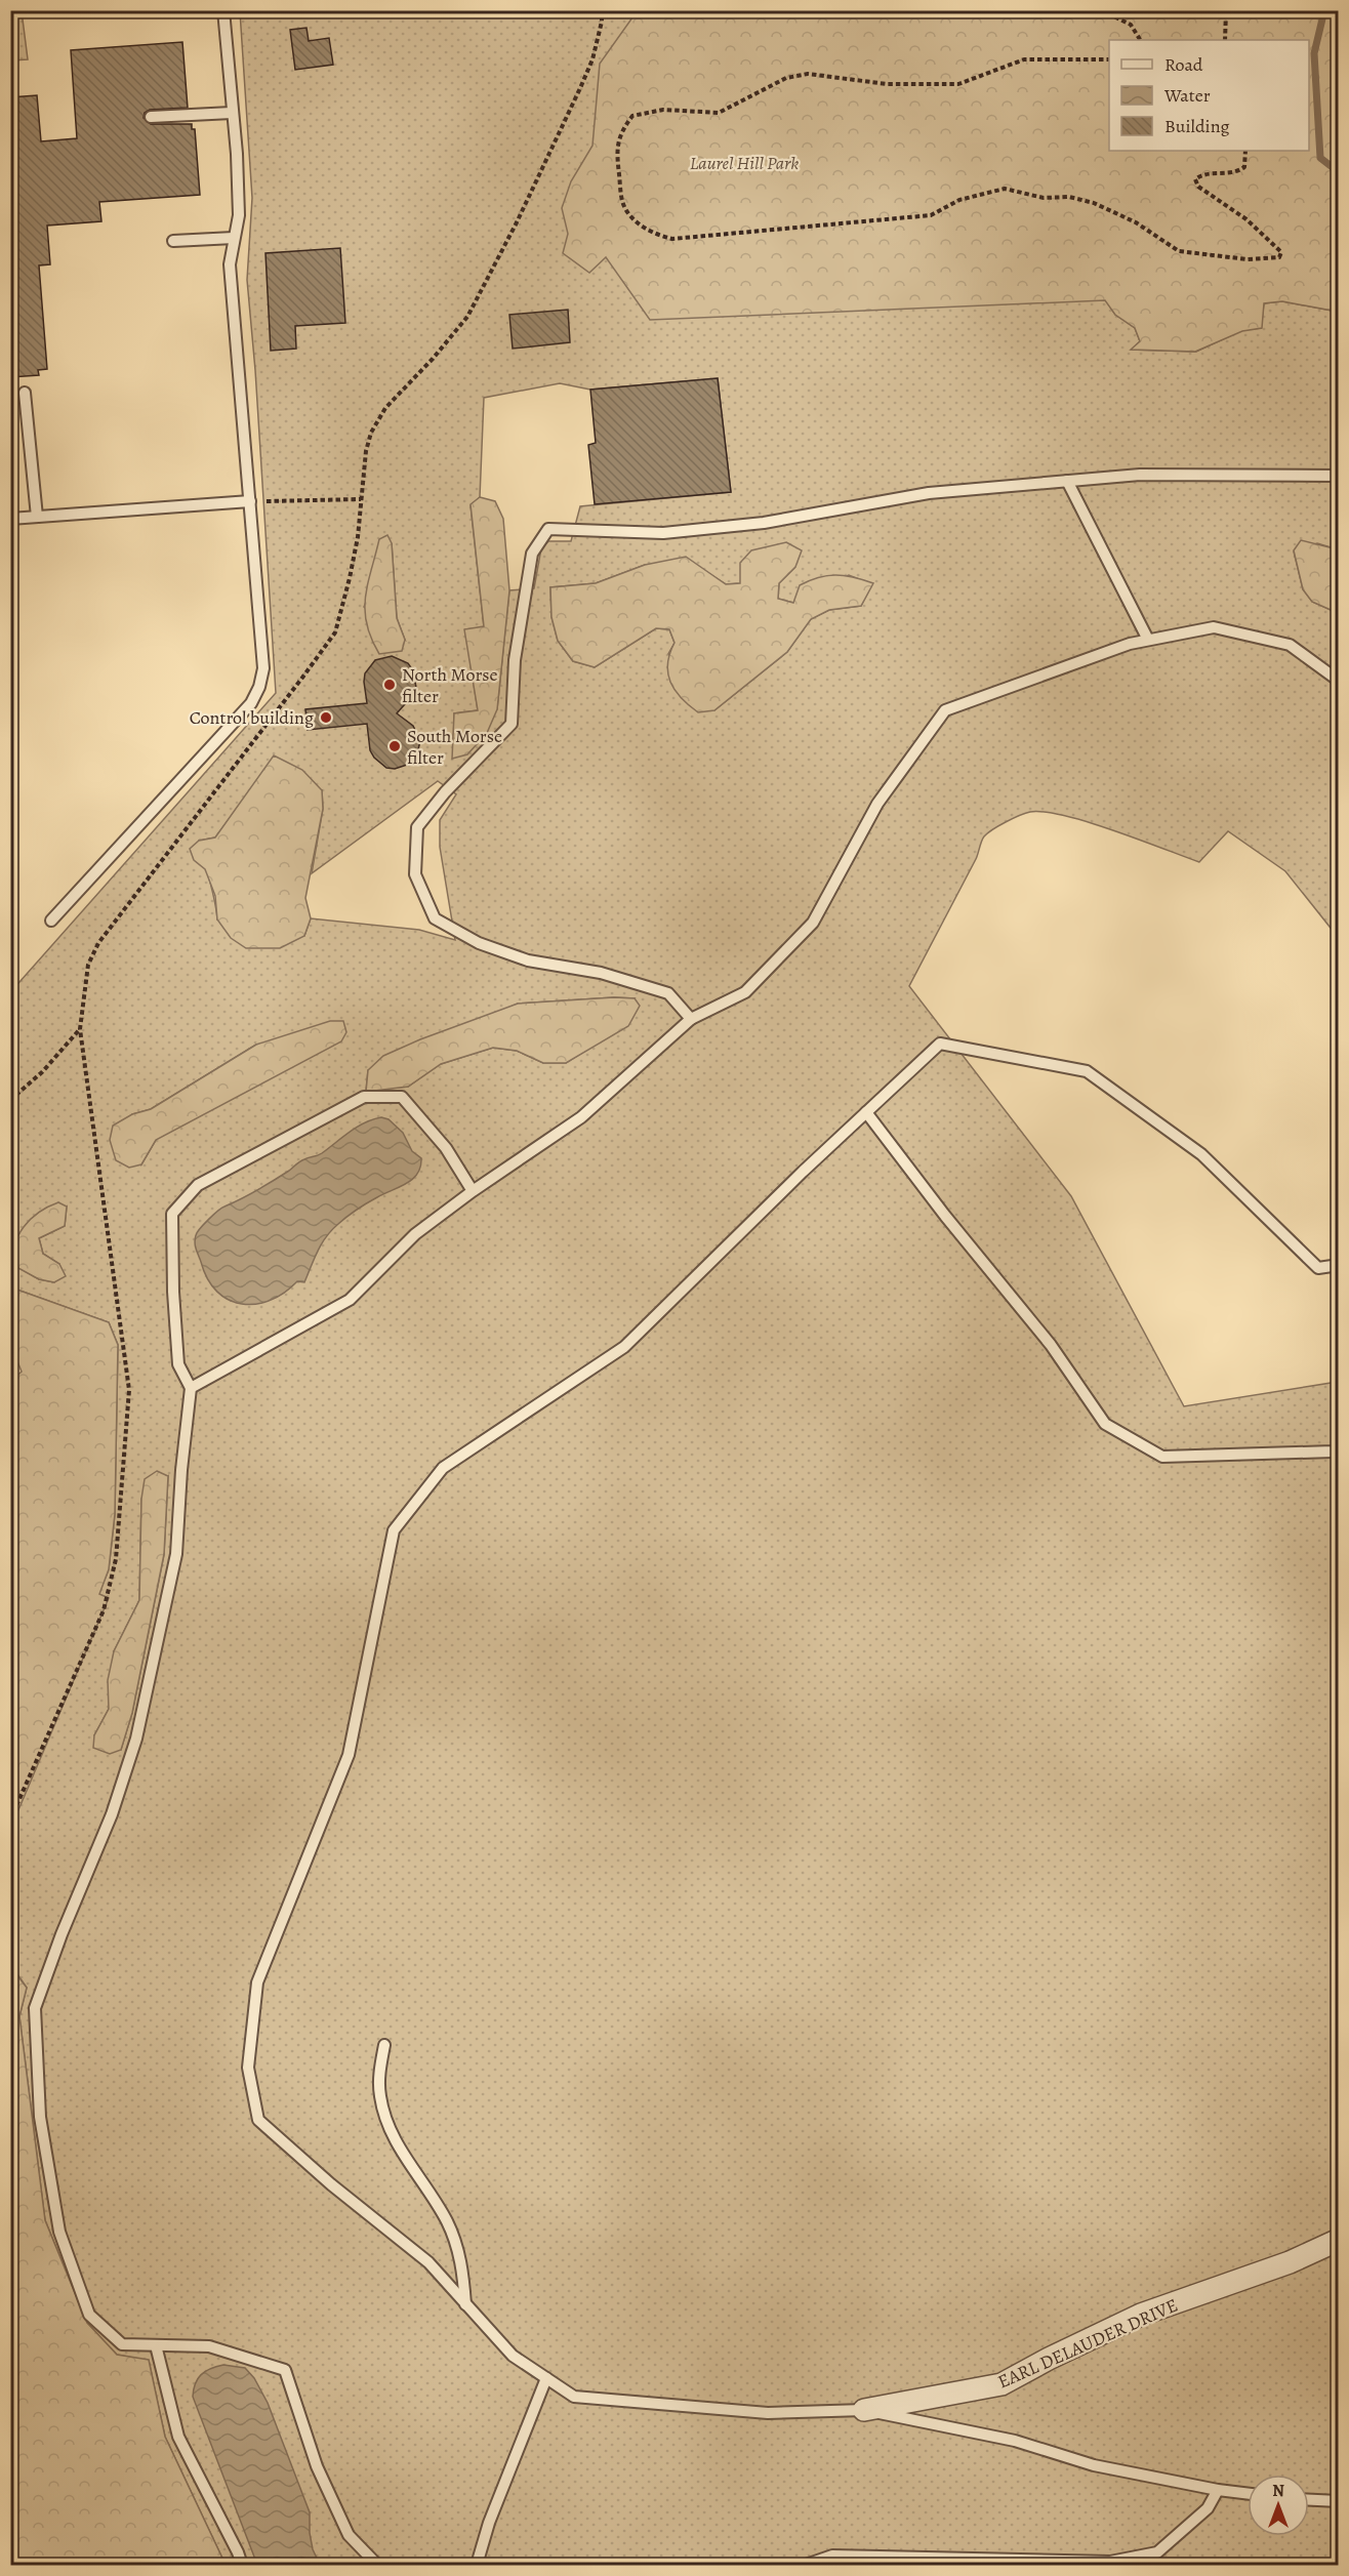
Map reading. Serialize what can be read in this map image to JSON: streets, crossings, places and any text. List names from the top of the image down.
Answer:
{
  "streets": {
    "street": ["EARL DELAUDER DRIVE"]
  },
  "parks": ["Laurel Hill Park"],
  "places": ["North Morse filter", "Control building", "South Morse filter"],
  "legend": ["Road", "Water", "Building"],
  "north": "top"
}
